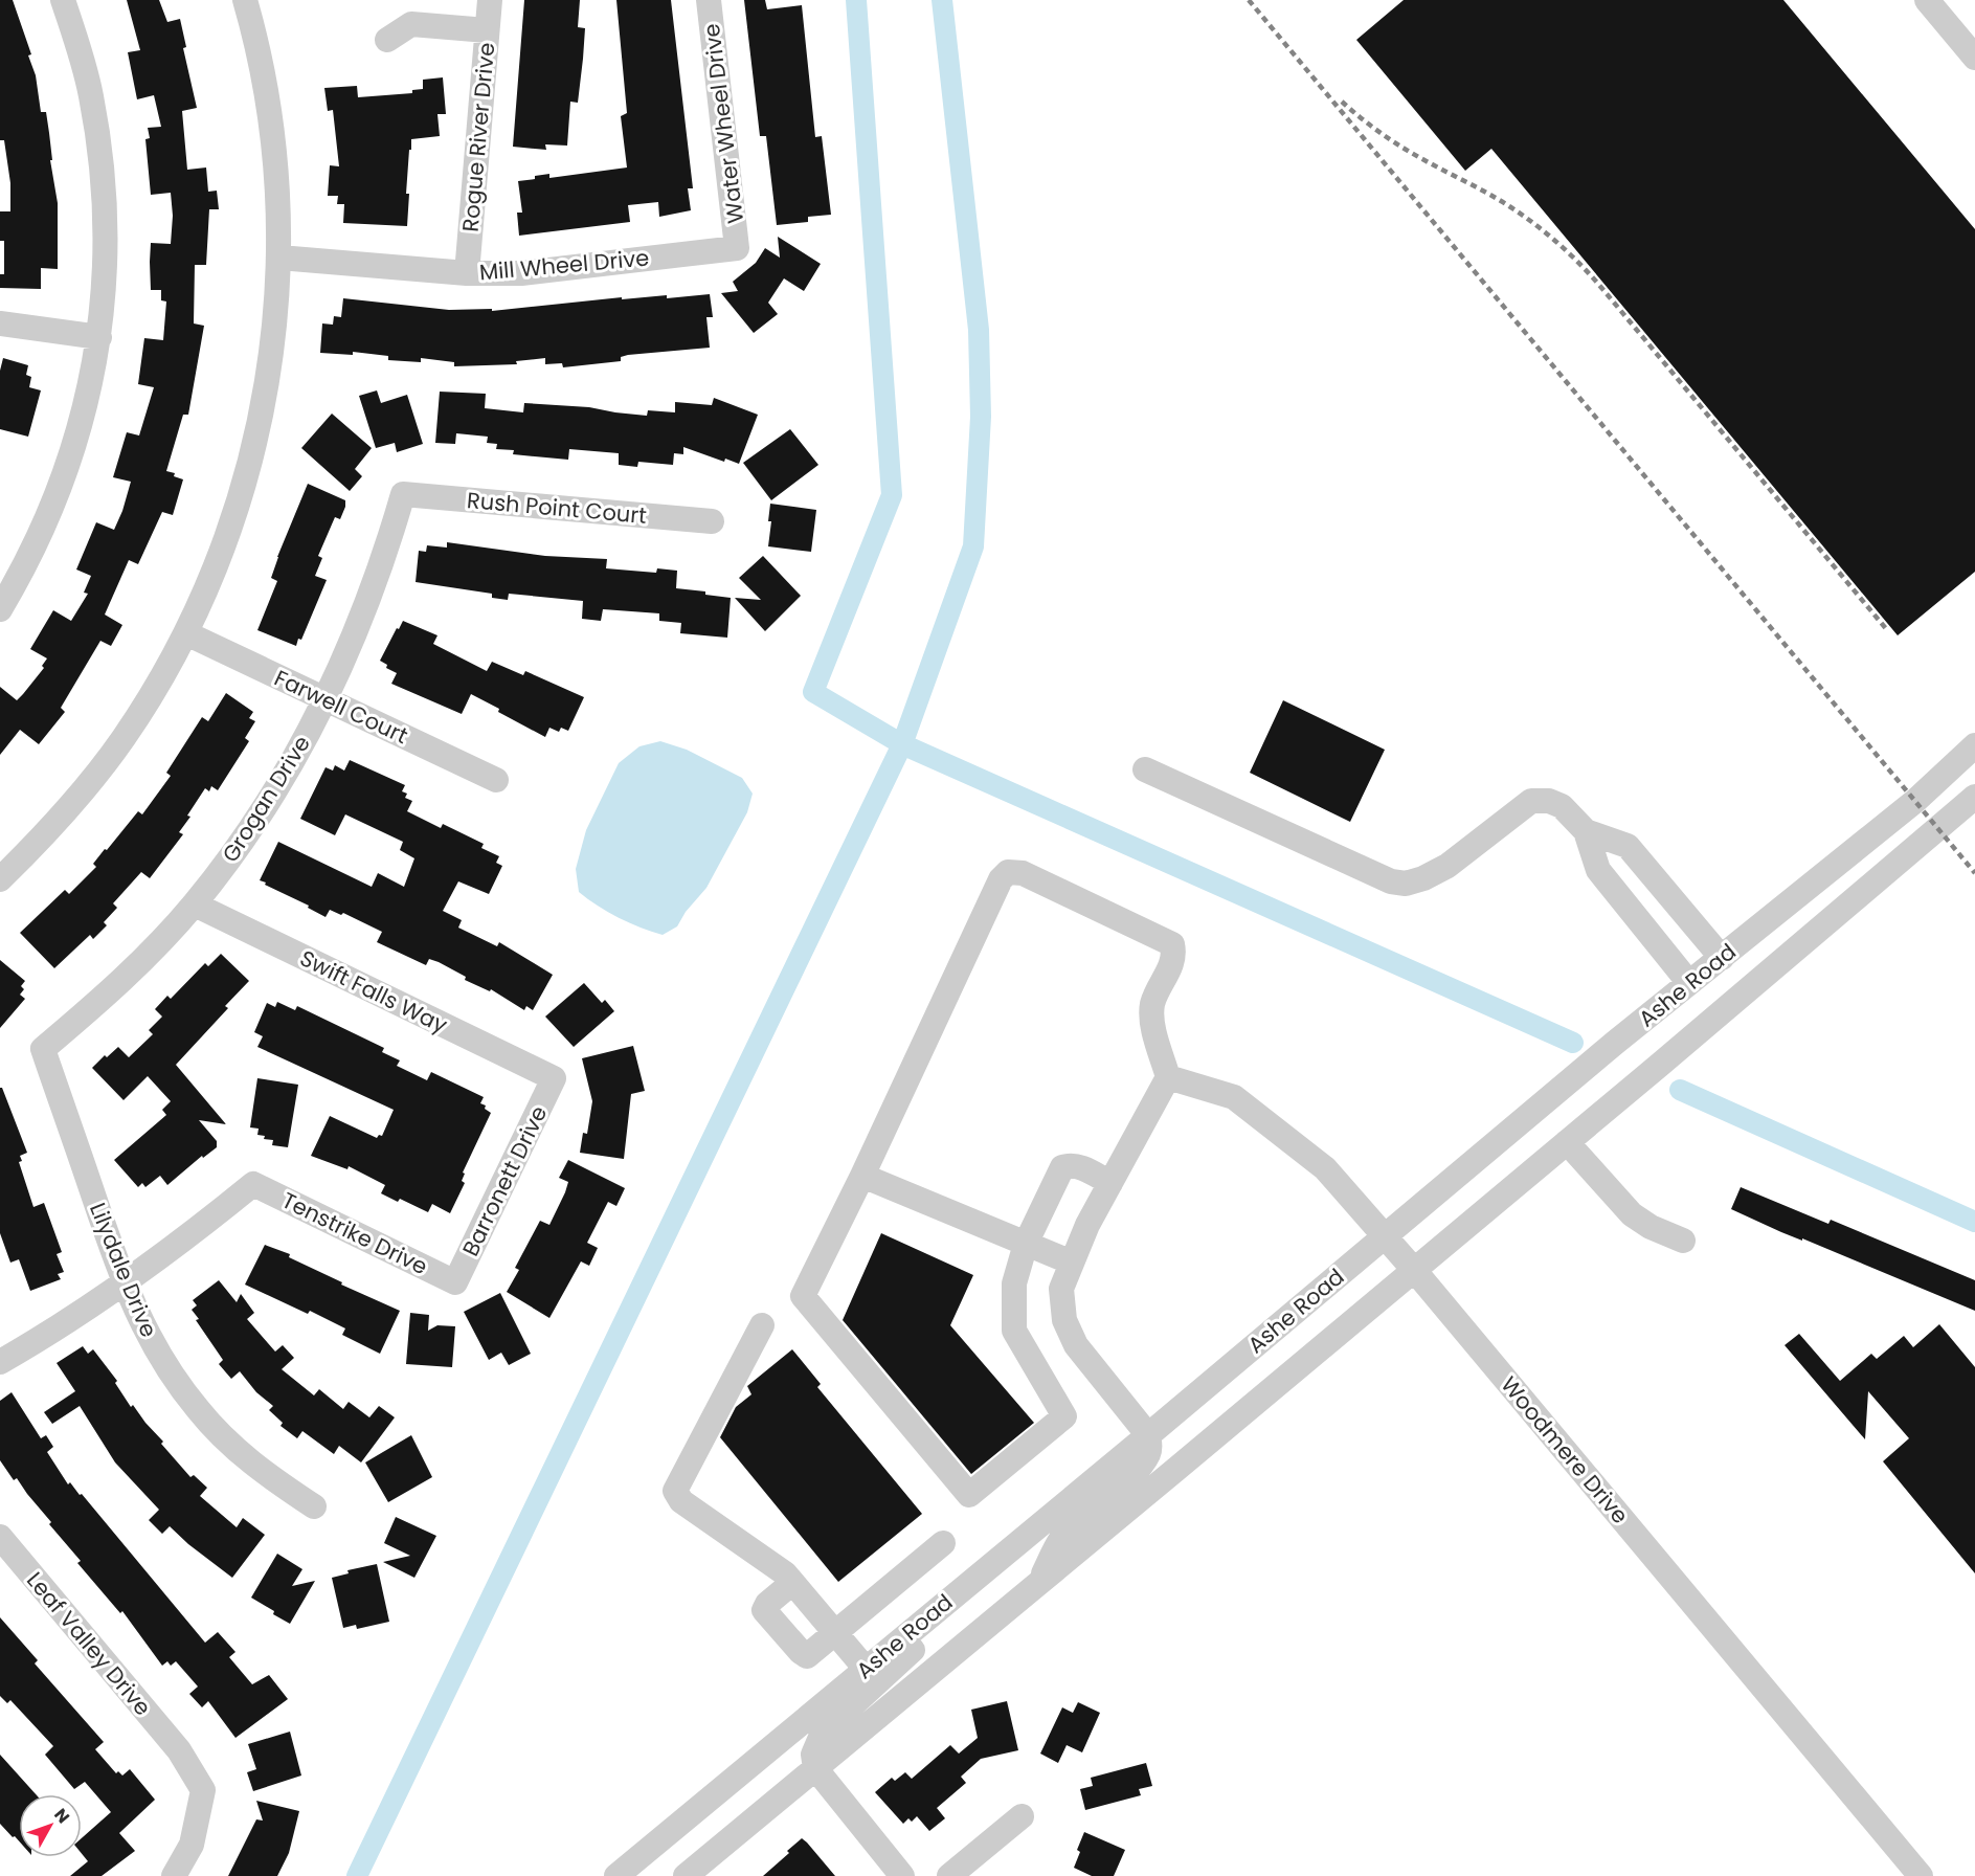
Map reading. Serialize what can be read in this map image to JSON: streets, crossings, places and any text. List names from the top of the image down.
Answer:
{
  "streets": {
    "street": [
      "Water Wheel Drive",
      "Rogue River Drive",
      "Mill Wheel Drive",
      "Rush Point Court",
      "Farwell Court",
      "Grogan Drive",
      "Ashe Road",
      "Swift Falls Way",
      "Barronett Drive",
      "Tenstrike Drive",
      "Lilydale Drive",
      "Woodmere Drive",
      "Leaf Valley Drive"
    ]
  },
  "crossings": [
    ["Water Wheel Drive", "Mill Wheel Drive"],
    ["Rogue River Drive", "Mill Wheel Drive"],
    ["Rush Point Court", "Grogan Drive"],
    ["Farwell Court", "Grogan Drive"],
    ["Grogan Drive", "Swift Falls Way"],
    ["Grogan Drive", "Lilydale Drive"],
    ["Ashe Road", "Woodmere Drive"],
    ["Swift Falls Way", "Barronett Drive"],
    ["Barronett Drive", "Tenstrike Drive"],
    ["Tenstrike Drive", "Lilydale Drive"]
  ],
  "north": "top right"
}
